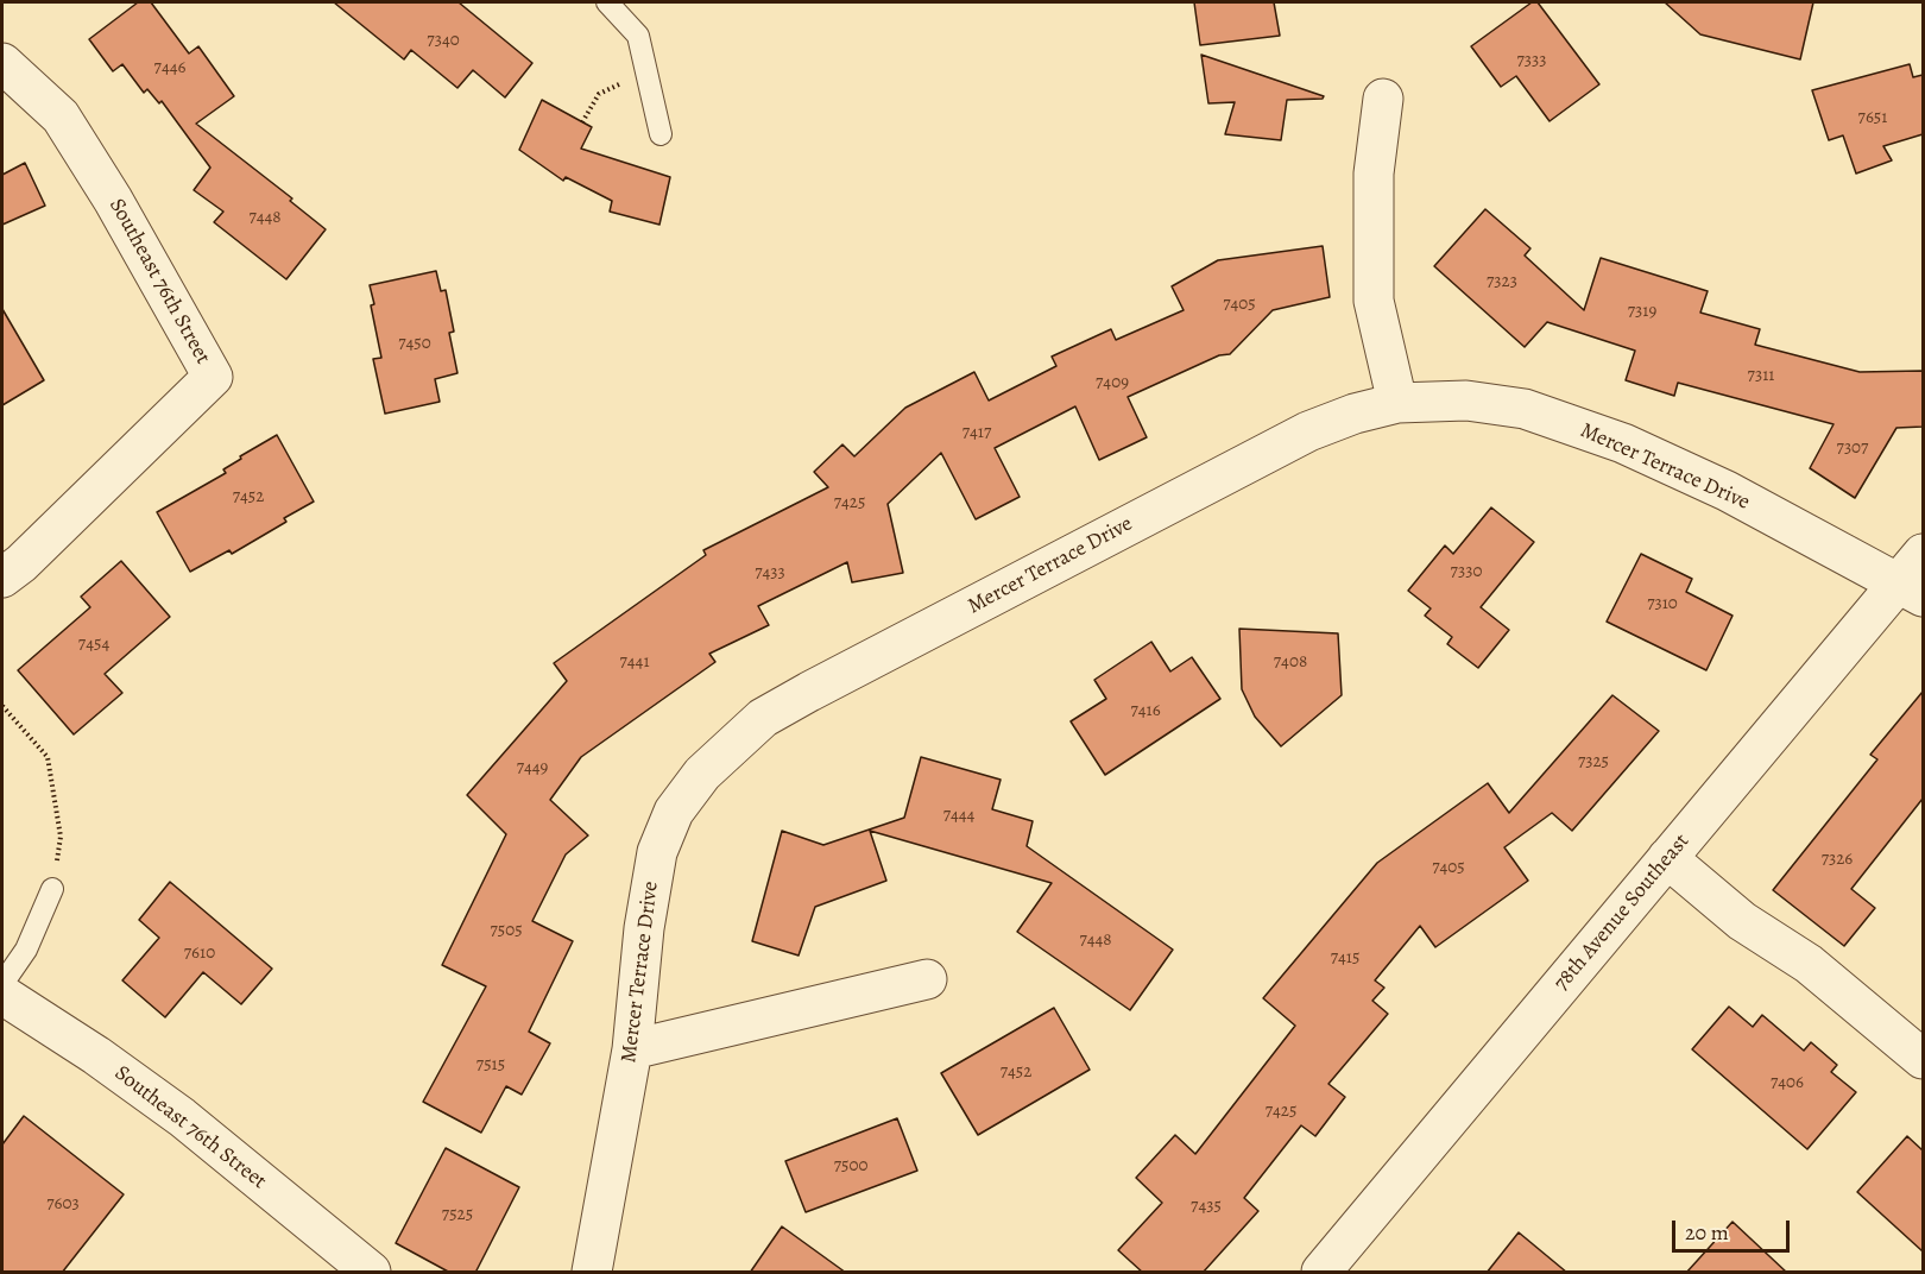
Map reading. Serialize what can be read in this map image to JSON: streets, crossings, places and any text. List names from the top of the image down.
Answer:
{
  "streets": {
    "street": ["Southeast 76th Street", "Mercer Terrace Drive", "78th Avenue Southeast"]
  },
  "crossings": [
    ["Mercer Terrace Drive", "78th Avenue Southeast"]
  ],
  "house_numbers": [
    "7340",
    "7333",
    "7446",
    "7651",
    "7448",
    "7323",
    "7405",
    "7319",
    "7450",
    "7311",
    "7409",
    "7417",
    "7307",
    "7452",
    "7425",
    "7330",
    "7433",
    "7310",
    "7454",
    "7441",
    "7408",
    "7416",
    "7325",
    "7449",
    "7444",
    "7326",
    "7405",
    "7505",
    "7448",
    "7610",
    "7415",
    "7515",
    "7452",
    "7406",
    "7425",
    "7500",
    "7603",
    "7435",
    "7525"
  ],
  "scale_bar": "20 m"
}
